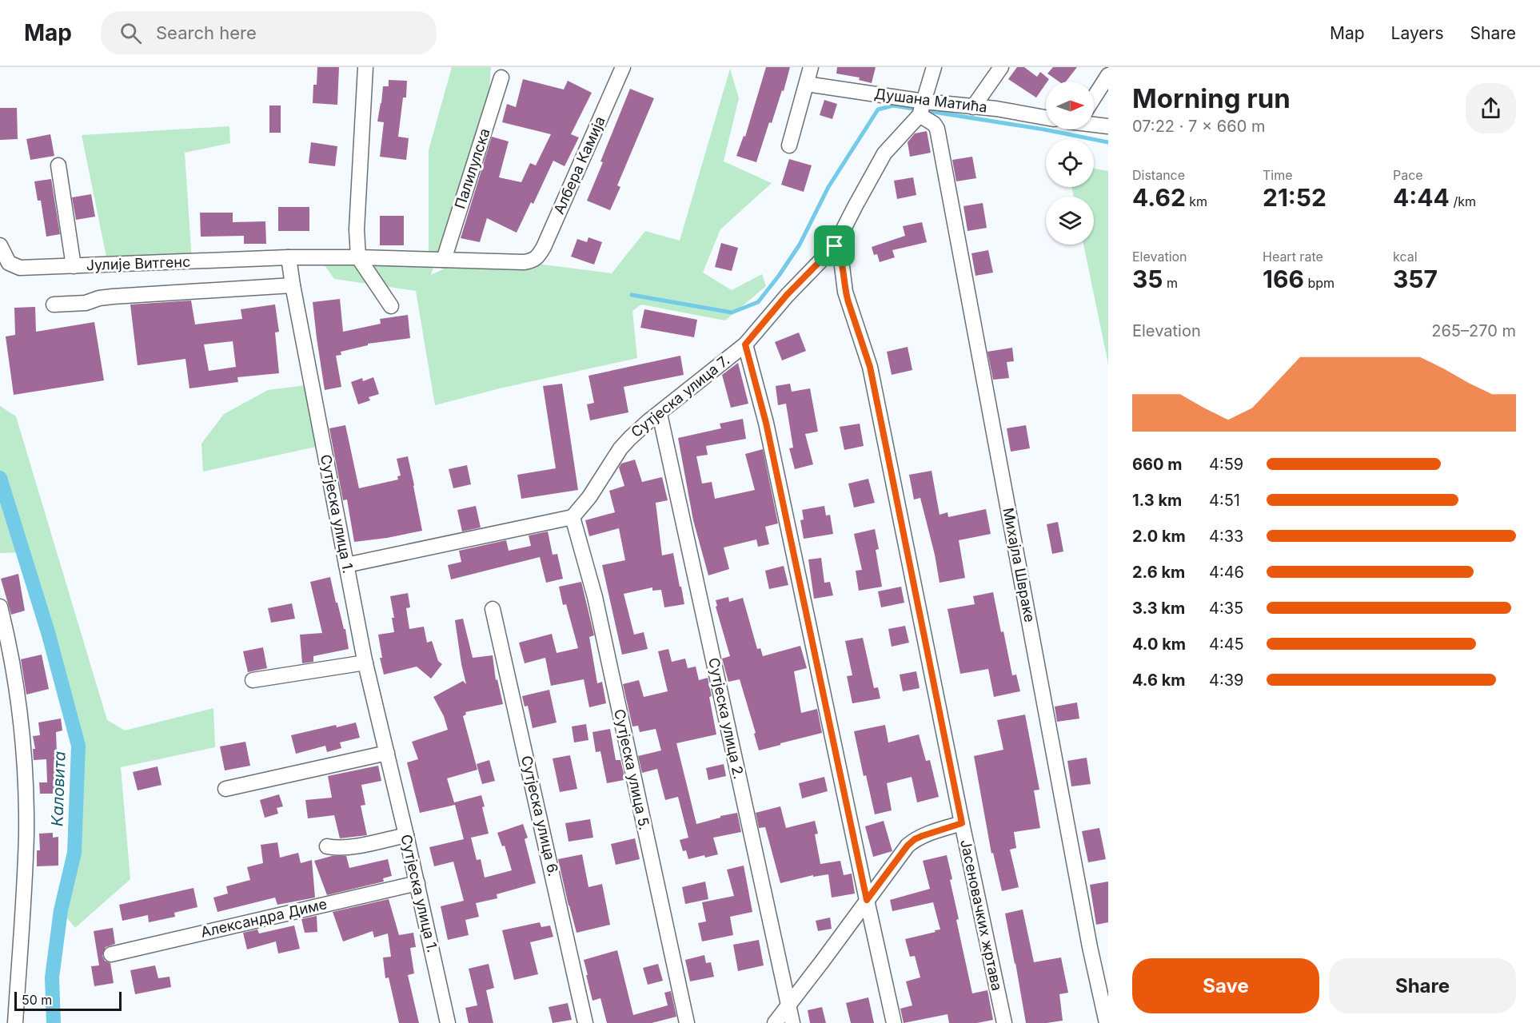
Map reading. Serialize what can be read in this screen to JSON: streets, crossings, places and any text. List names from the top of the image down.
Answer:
{
  "streets": {
    "street": [
      "Душана Матића",
      "Албера Камија",
      "Палилулска",
      "Јулије Витгенс",
      "Сутјеска улица 7.",
      "Сутјеска улица 1.",
      "Михајла Швраке",
      "Сутјеска улица 2.",
      "Сутјеска улица 5.",
      "Сутјеска улица 6.",
      "Јасеновачких жртава",
      "Александра Диме"
    ]
  },
  "crossings": [
    ["Душана Матића", "Сутјеска улица 7."],
    ["Албера Камија", "Палилулска"],
    ["Јулије Витгенс", "Сутјеска улица 1."],
    ["Сутјеска улица 7.", "Михајла Швраке"],
    ["Сутјеска улица 7.", "Сутјеска улица 2."],
    ["Сутјеска улица 7.", "Сутјеска улица 5."],
    ["Сутјеска улица 7.", "Јасеновачких жртава"],
    ["Сутјеска улица 1.", "Александра Диме"]
  ],
  "water": ["Каловита"],
  "scale_bar": "50 m",
  "north": "right",
  "page": {
    "header": "Map",
    "search": "Search here",
    "nav": ["Map", "Layers", "Share"],
    "heading": ["Morning run", "07:22 · 7 × 660 m"],
    "stats": [
      ["Distance", "4.62 km"],
      ["Time", "21:52"],
      ["Pace", "4:44 /km"],
      ["Elevation", "35 m"],
      ["Heart rate", "166 bpm"],
      ["kcal", "357"]
    ],
    "chart": ["Elevation", "265–270 m"],
    "list": [
      {
        "name": "660 m",
        "note": "4:59"
      },
      {
        "name": "1.3 km",
        "note": "4:51"
      },
      {
        "name": "2.0 km",
        "note": "4:33"
      },
      {
        "name": "2.6 km",
        "note": "4:46"
      },
      {
        "name": "3.3 km",
        "note": "4:35"
      },
      {
        "name": "4.0 km",
        "note": "4:45"
      },
      {
        "name": "4.6 km",
        "note": "4:39"
      }
    ],
    "buttons": ["Save", "Share"],
    "scale": "50 m"
  }
}
